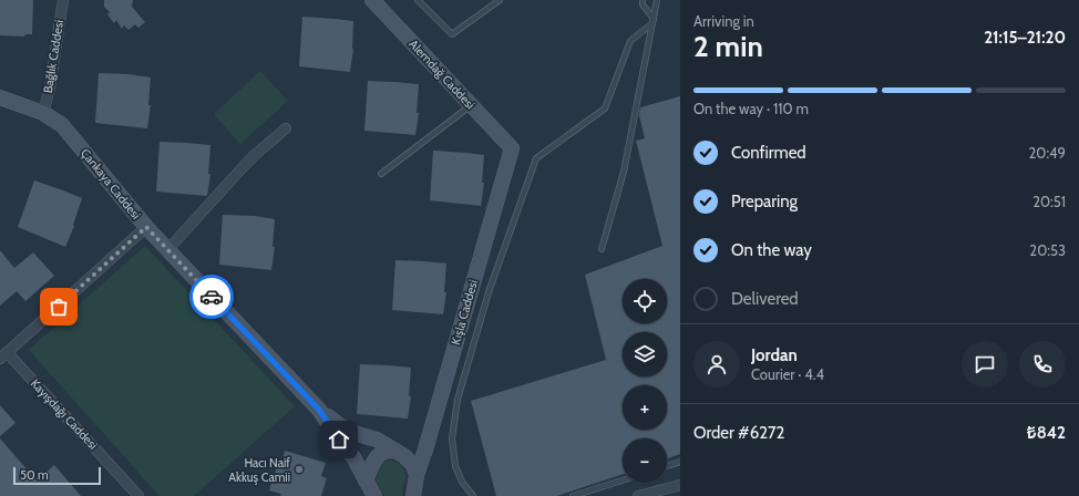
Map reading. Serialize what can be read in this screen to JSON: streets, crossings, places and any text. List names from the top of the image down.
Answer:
{
  "streets": {
    "main road": ["Alemdağ Caddesi", "Çankaya Caddesi", "Kışla Caddesi"],
    "street": ["Bağlık Caddesi", "Kayışdağı Caddesi"]
  },
  "crossings": [
    ["Bağlık Caddesi", "Çankaya Caddesi"],
    ["Alemdağ Caddesi", "Kışla Caddesi"]
  ],
  "places": ["Hacı Naif Akkuş Camii"],
  "scale_bar": "50 m",
  "page": {
    "heading": ["2 min", "Arriving in", "21:15–21:20"],
    "panel": [
      "Jordan",
      "Courier · 4.4",
      "Order #6272",
      "₺842"
    ],
    "bar": "On the way · 110 m",
    "list": [
      ["Confirmed", "20:49"],
      ["Preparing", "20:51"],
      ["On the way", "20:53"],
      "Delivered"
    ],
    "map_buttons": ["+", "−"],
    "scale": "50 m"
  }
}
